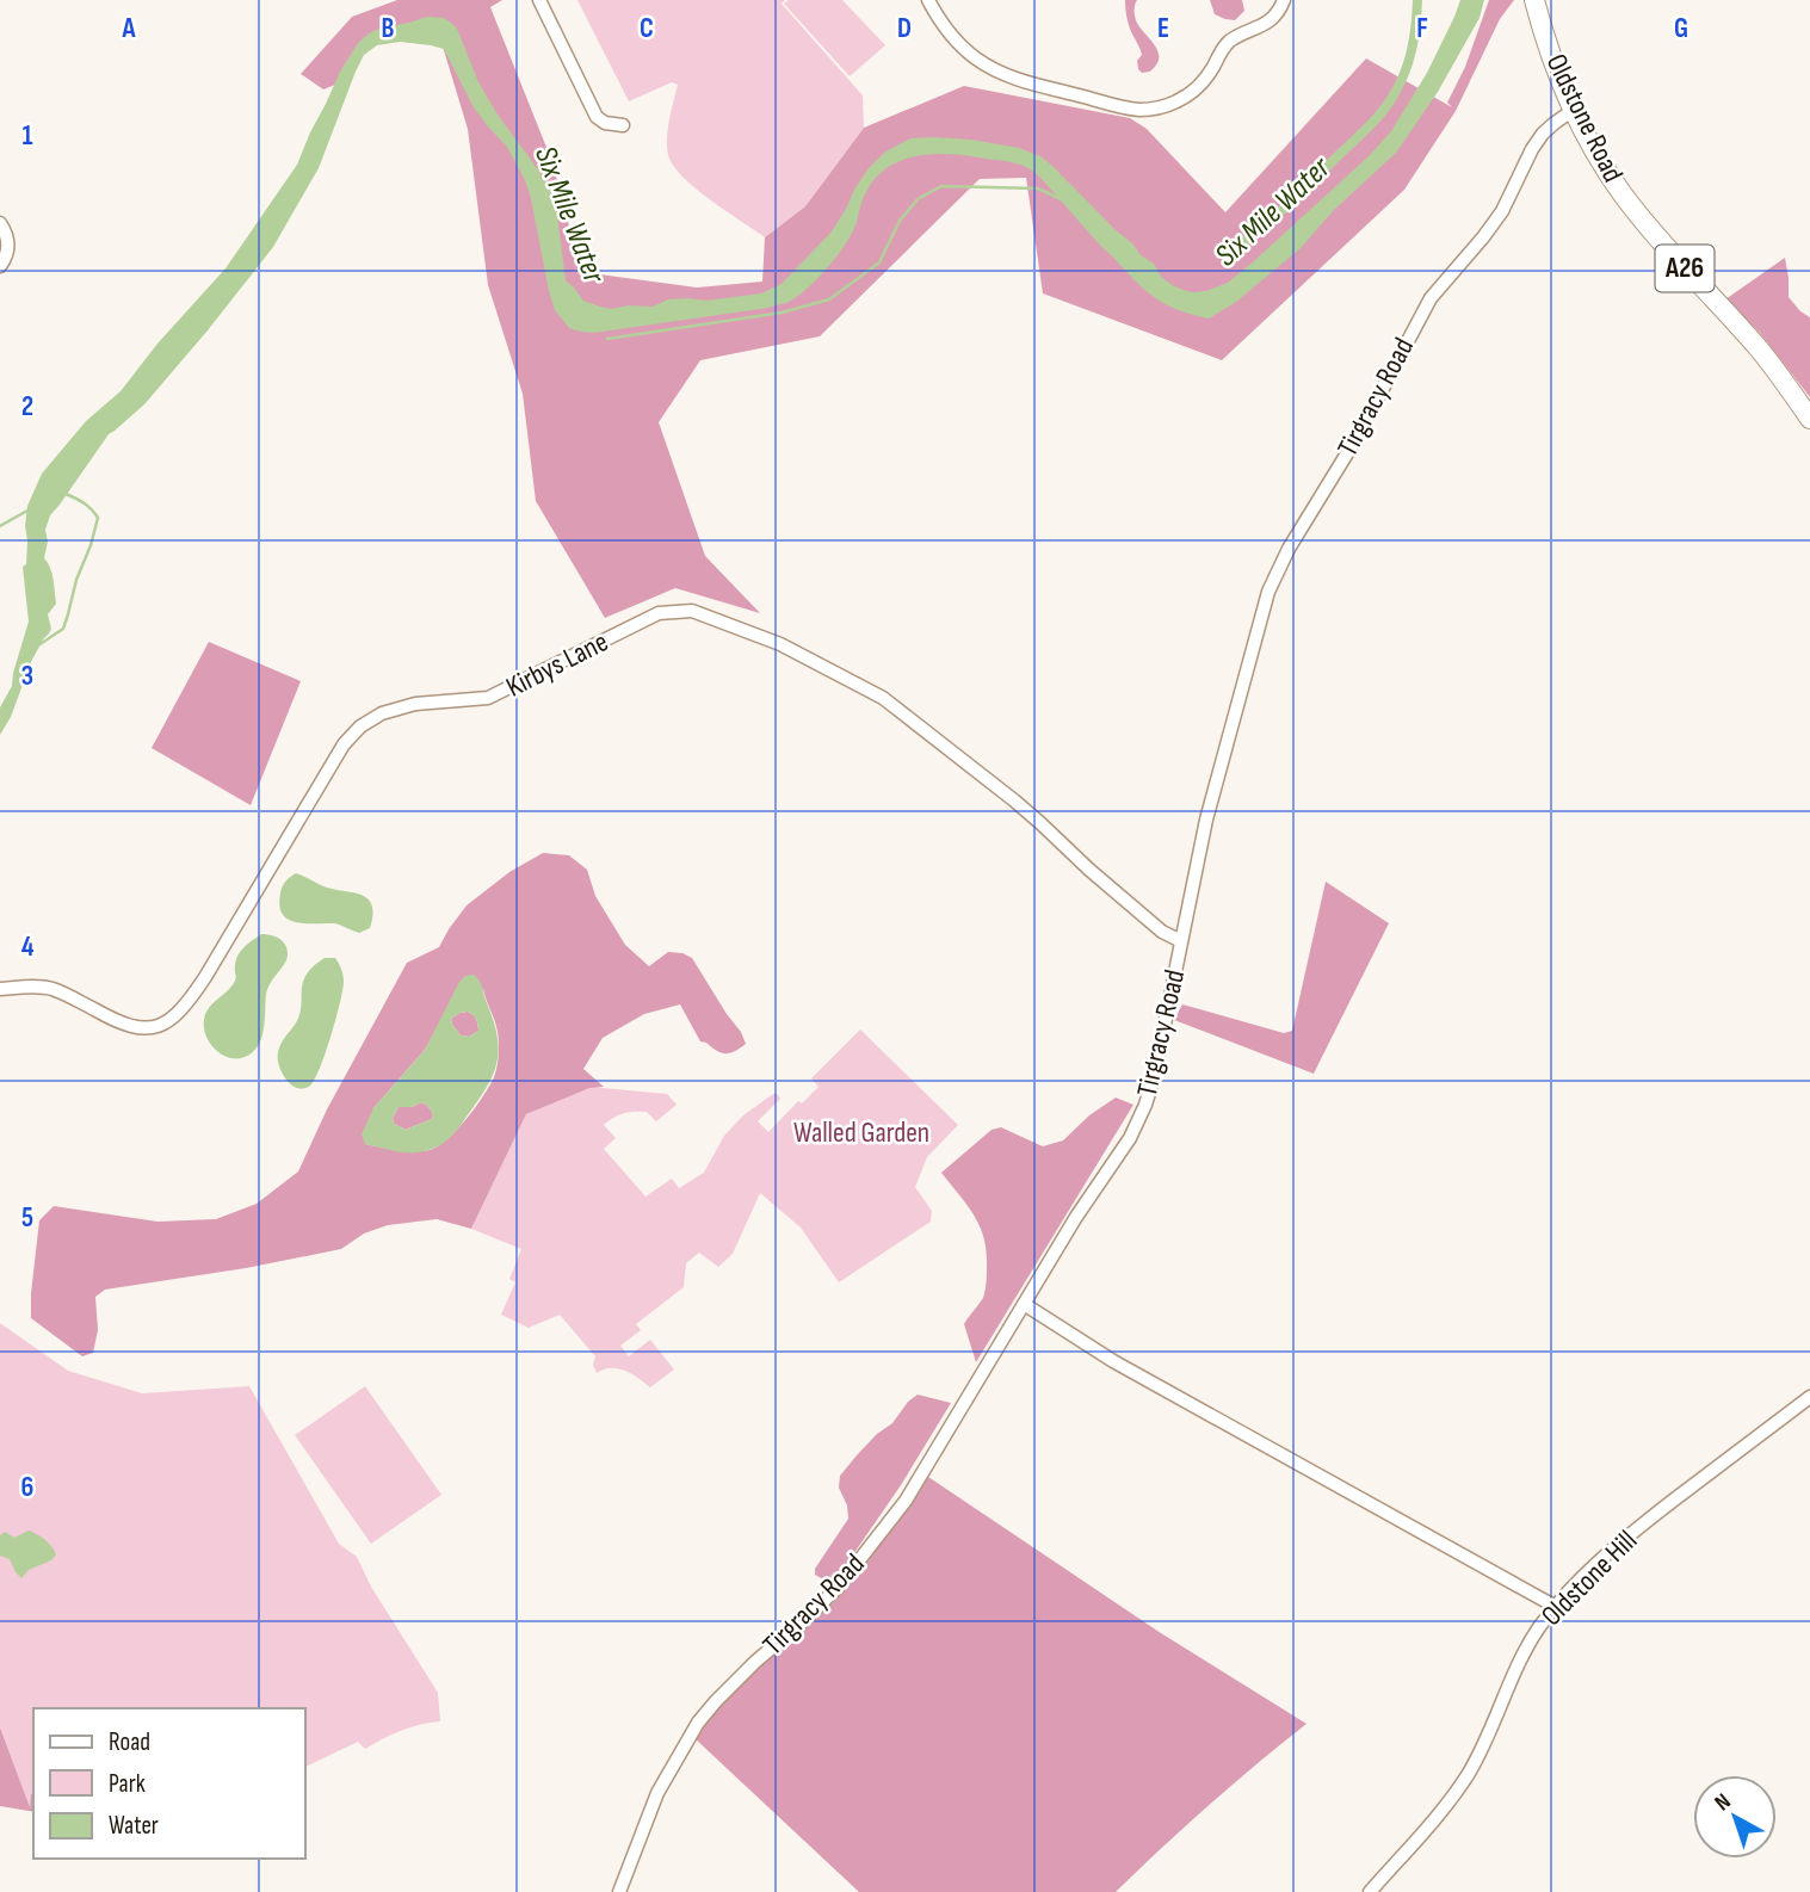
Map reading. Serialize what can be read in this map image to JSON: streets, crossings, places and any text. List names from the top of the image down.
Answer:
{
  "streets": {
    "highway": ["Oldstone Road", "A26"],
    "street": ["Tirgracy Road", "Kirbys Lane", "Oldstone Hill"]
  },
  "crossings": [
    ["Oldstone Road", "Tirgracy Road"],
    ["Tirgracy Road", "Kirbys Lane"]
  ],
  "water": ["Six Mile Water"],
  "parks": ["Walled Garden"],
  "legend": ["Road", "Park", "Water"],
  "north": "top left",
  "grid": {
    "columns": [
      "A",
      "B",
      "C",
      "D",
      "E",
      "F",
      "G"
    ],
    "rows": [
      "1",
      "2",
      "3",
      "4",
      "5",
      "6"
    ]
  }
}
